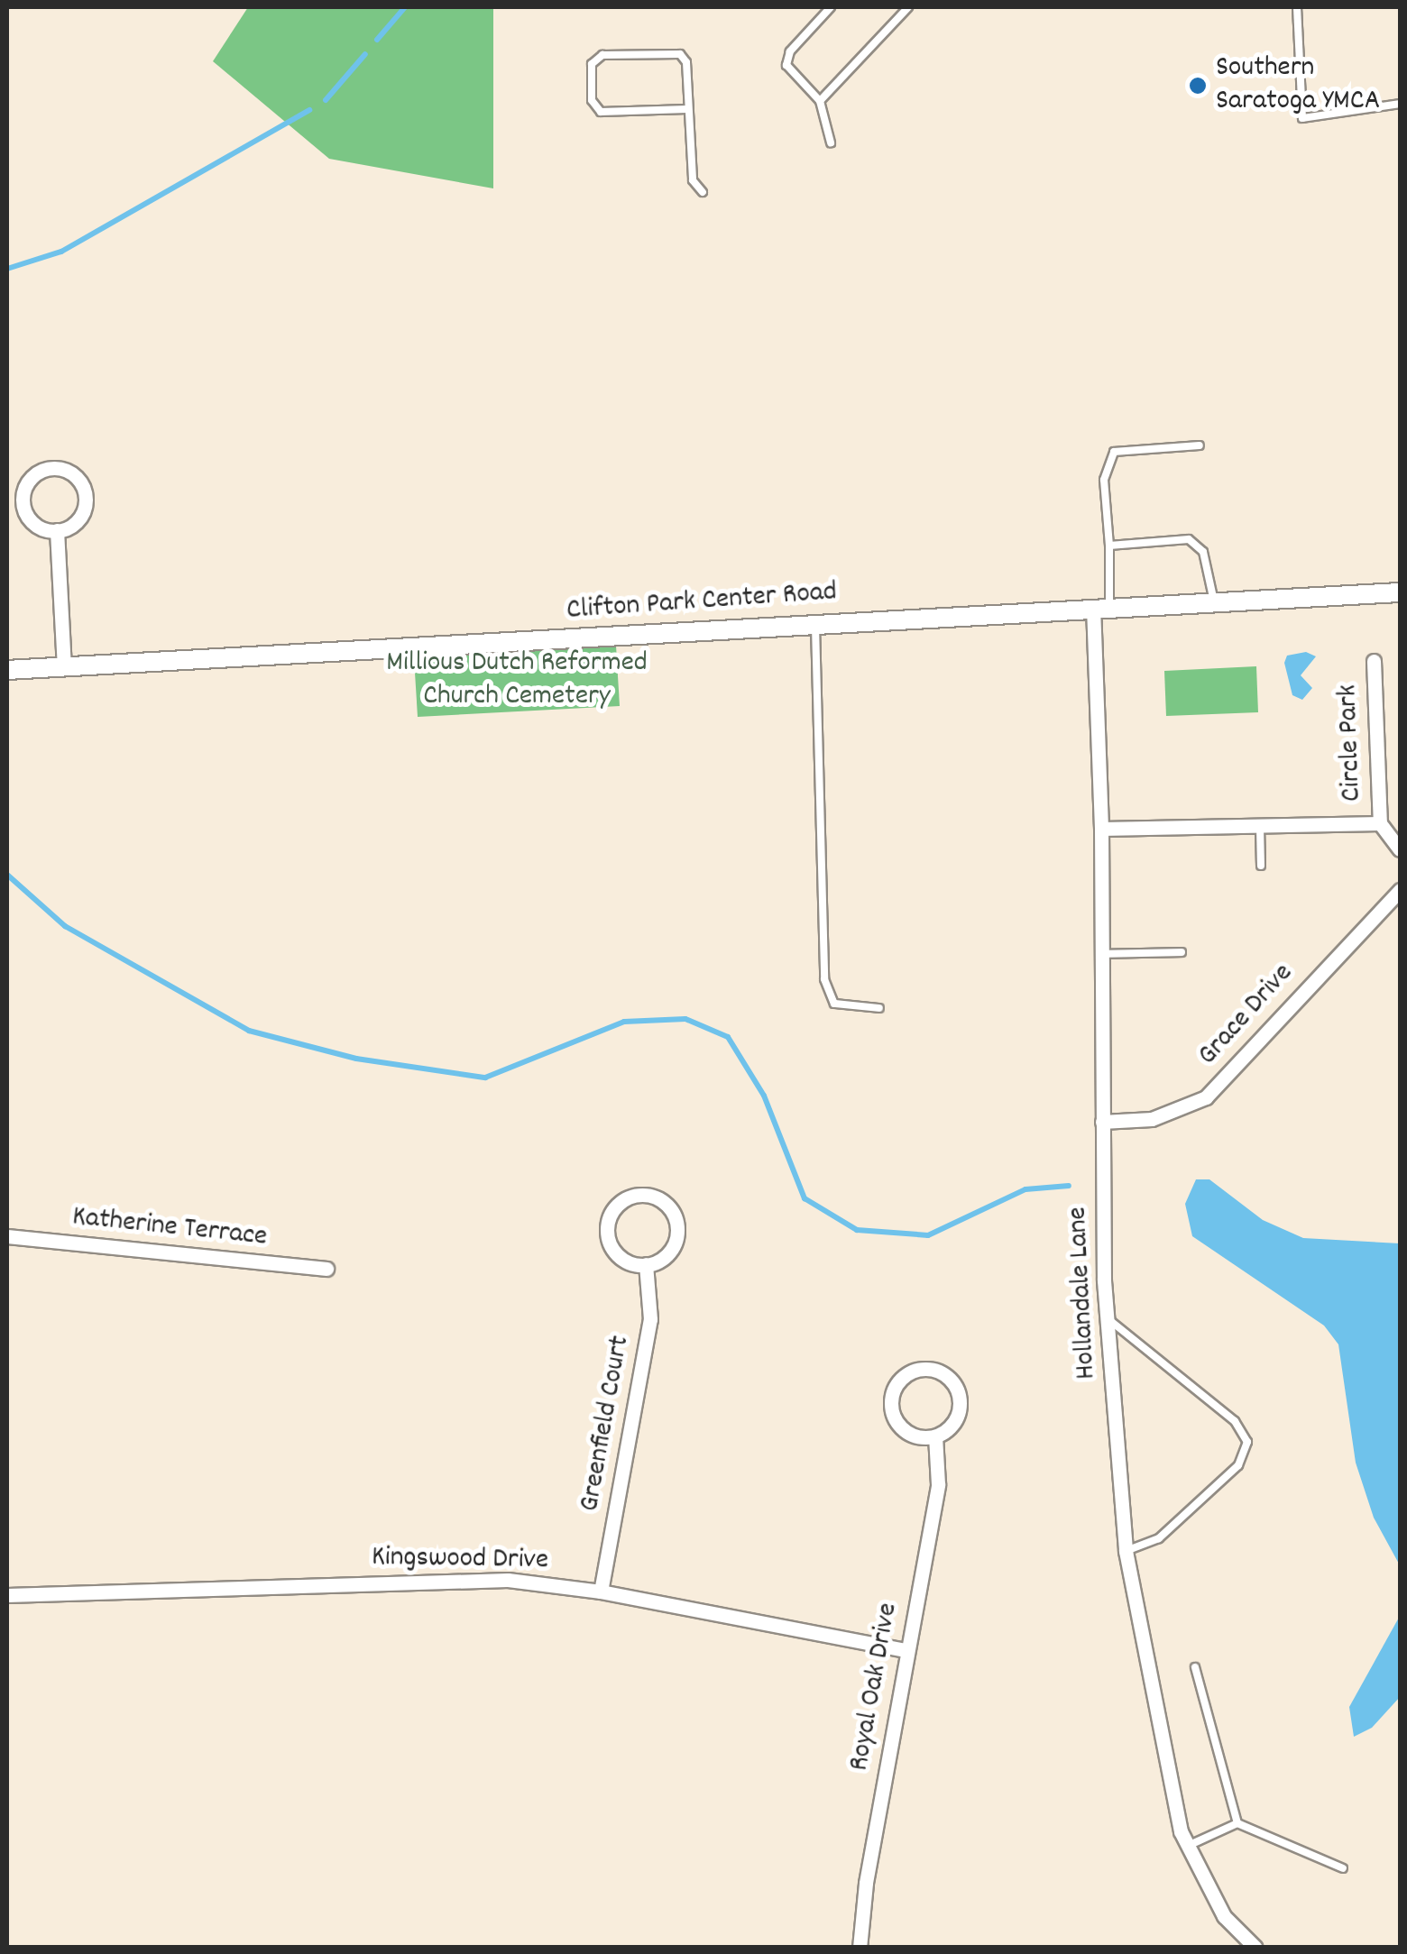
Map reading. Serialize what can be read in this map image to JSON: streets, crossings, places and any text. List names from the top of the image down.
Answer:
{
  "streets": {
    "street": [
      "Clifton Park Center Road",
      "Circle Park",
      "Grace Drive",
      "Katherine Terrace",
      "Hollandale Lane",
      "Greenfield Court",
      "Kingswood Drive",
      "Royal Oak Drive"
    ]
  },
  "crossings": [
    ["Clifton Park Center Road", "Hollandale Lane"],
    ["Grace Drive", "Hollandale Lane"],
    ["Greenfield Court", "Kingswood Drive"],
    ["Kingswood Drive", "Royal Oak Drive"]
  ],
  "parks": ["Millious Dutch Reformed Church Cemetery"],
  "places": ["Southern Saratoga YMCA"]
}
